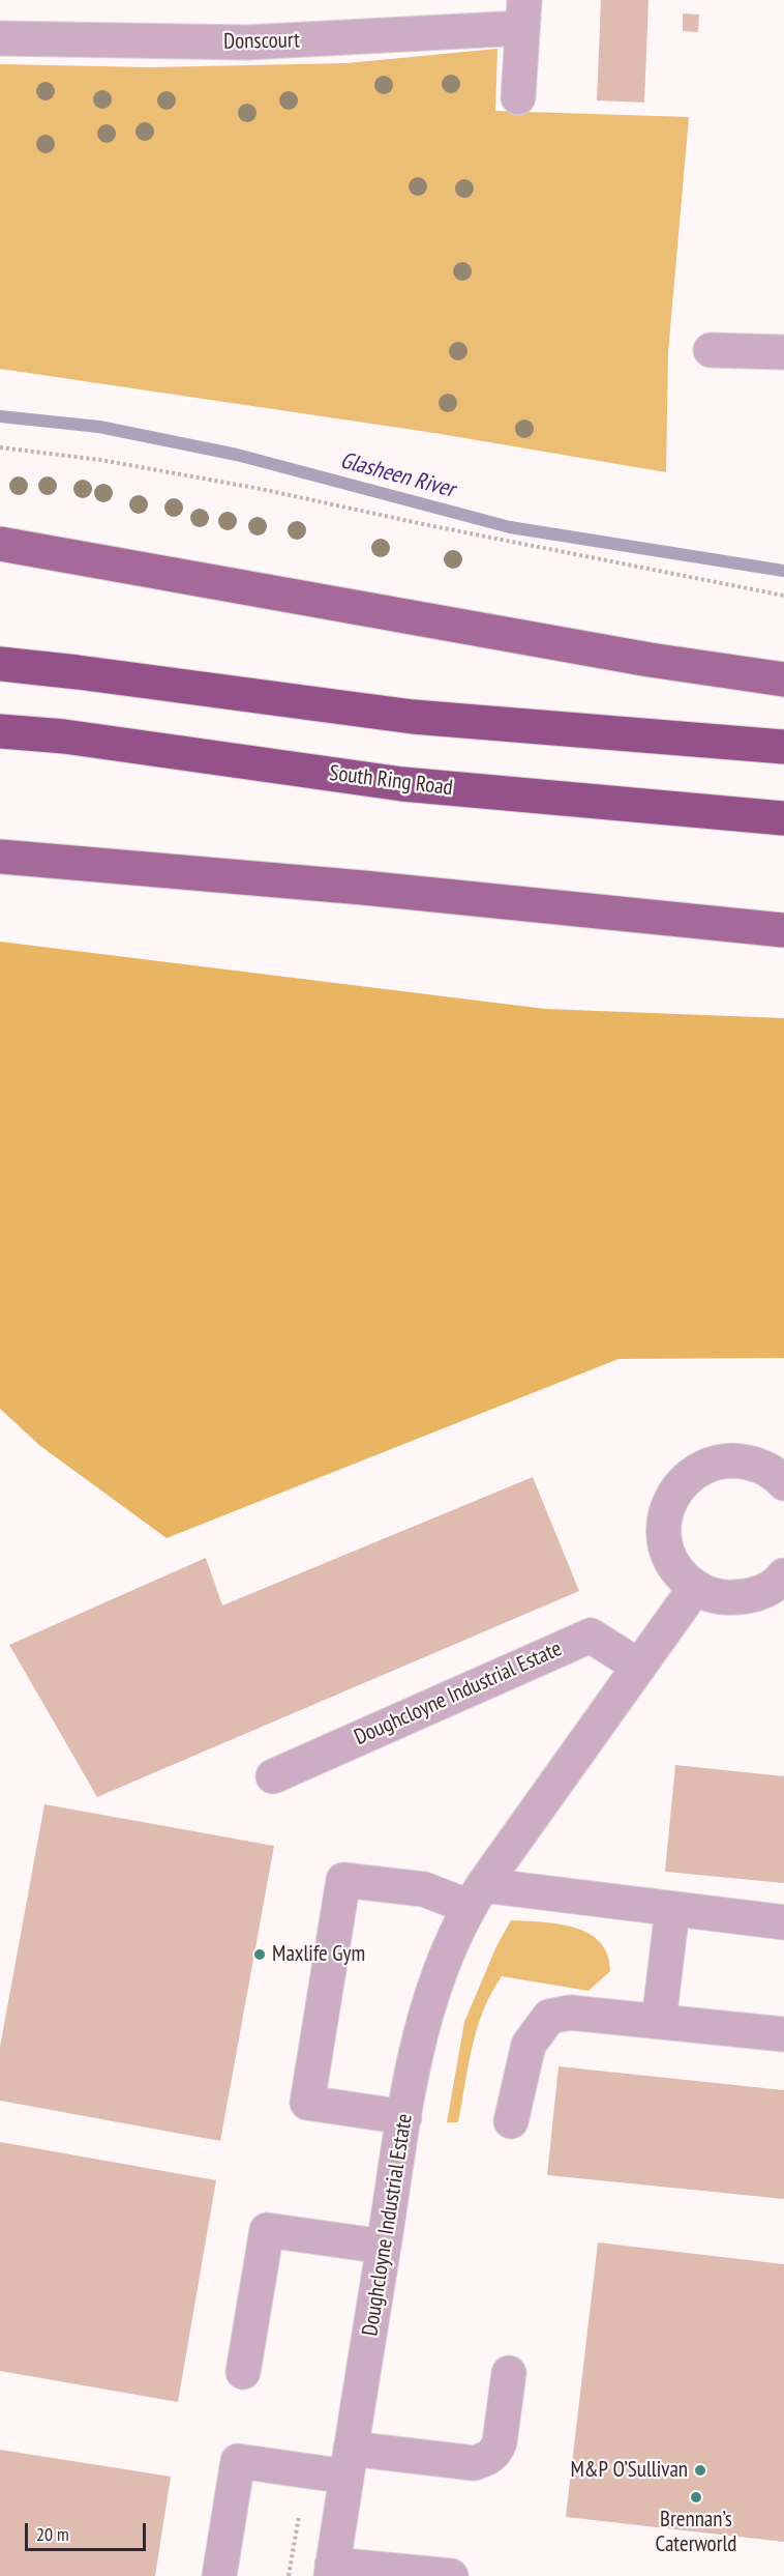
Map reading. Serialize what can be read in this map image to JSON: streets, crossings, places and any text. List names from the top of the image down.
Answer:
{
  "streets": {
    "highway": ["South Ring Road"],
    "street": ["Donscourt", "Doughcloyne Industrial Estate"]
  },
  "water": ["Glasheen River"],
  "places": ["Maxlife Gym", "M&P O’Sullivan", "Brennan’s Caterworld"],
  "scale_bar": "20 m"
}
